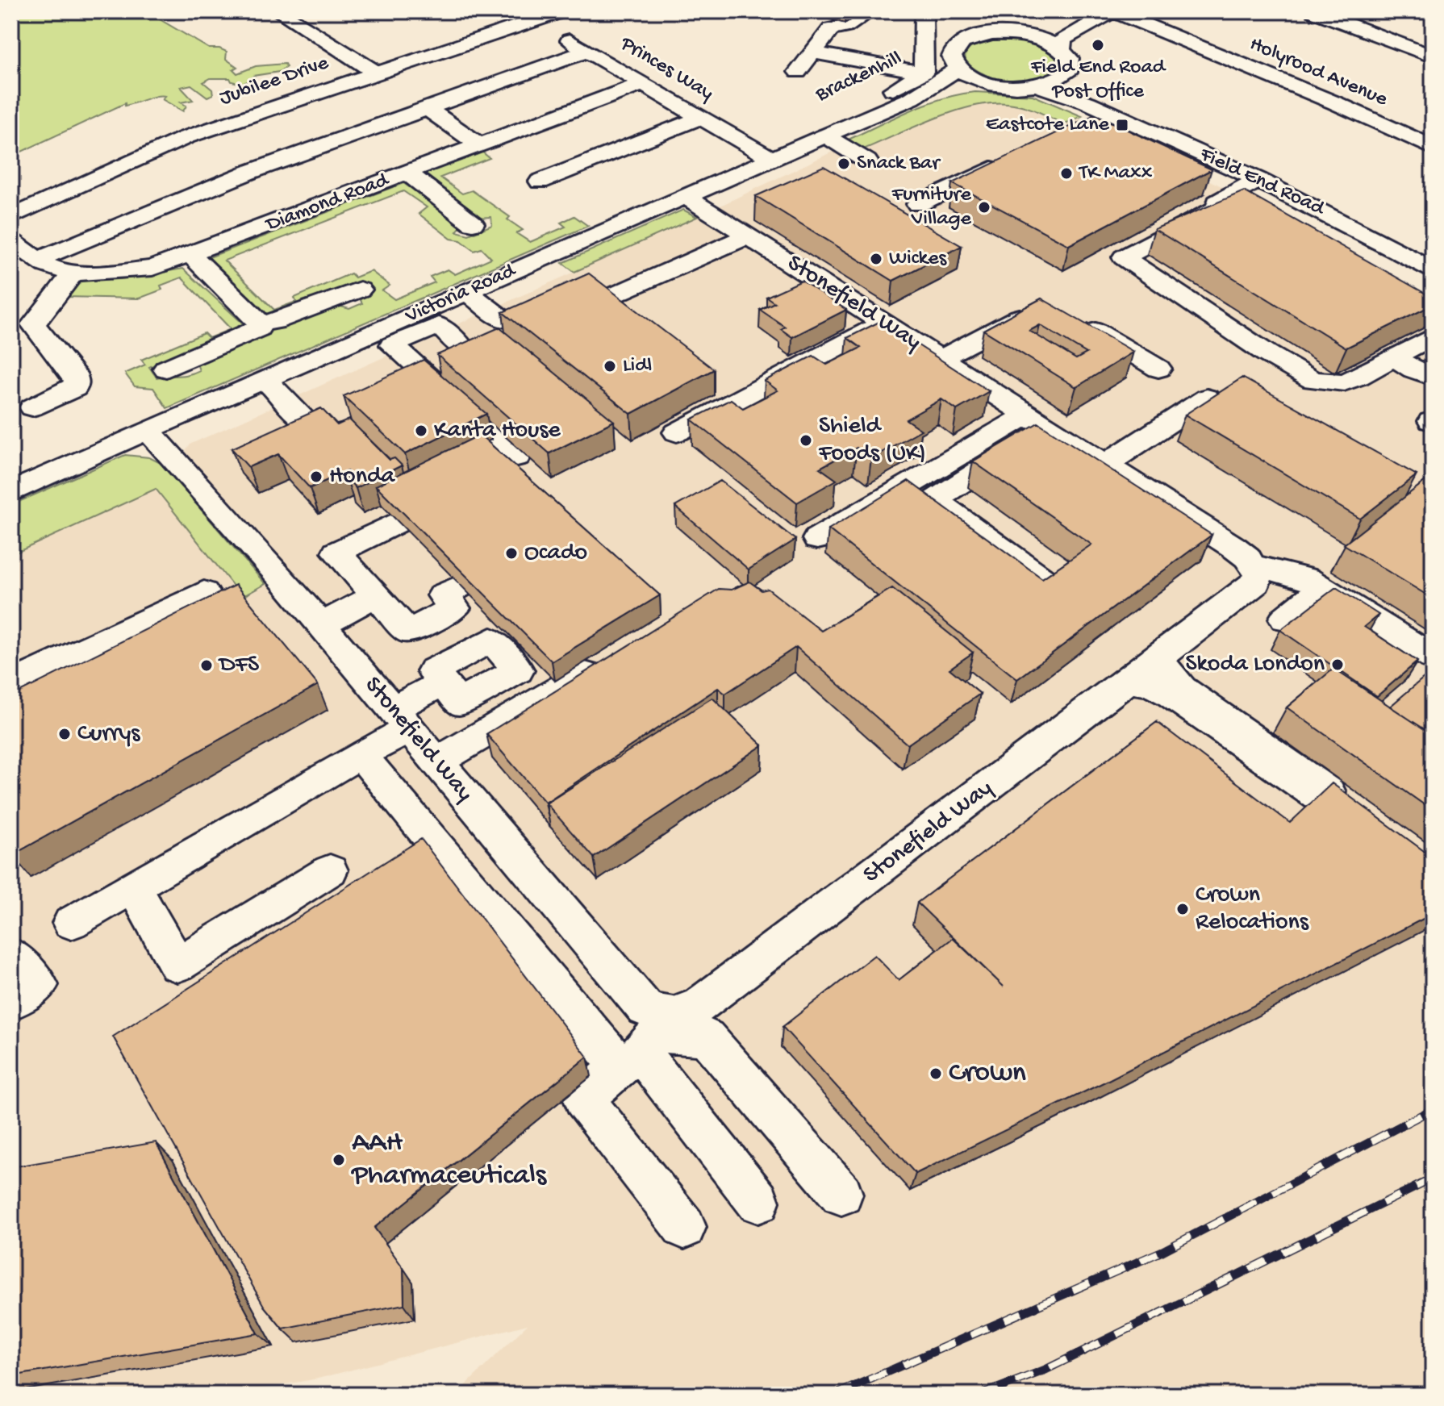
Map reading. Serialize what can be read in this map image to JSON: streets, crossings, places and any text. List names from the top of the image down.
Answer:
{
  "streets": {
    "street": [
      "Princes Way",
      "Holyrood Avenue",
      "Brackenhill",
      "Jubilee Drive",
      "Field End Road",
      "Diamond Road",
      "Victoria Road",
      "Stonefield Way"
    ]
  },
  "crossings": [
    ["Princes Way", "Brackenhill"],
    ["Princes Way", "Jubilee Drive"],
    ["Princes Way", "Diamond Road"],
    ["Princes Way", "Victoria Road"],
    ["Brackenhill", "Victoria Road"],
    ["Victoria Road", "Stonefield Way"]
  ],
  "places": {
    "other": [
      "Field End Road Post Office",
      "Snack Bar",
      "TK Maxx",
      "Furniture Village",
      "Wickes",
      "Lidl",
      "Kanta House",
      "Shield Foods (UK)",
      "Honda",
      "Ocado",
      "Skoda London",
      "DFS",
      "Currys",
      "Crown Relocations",
      "Crown",
      "AAH Pharmaceuticals"
    ],
    "transit": ["Eastcote Lane"]
  }
}
